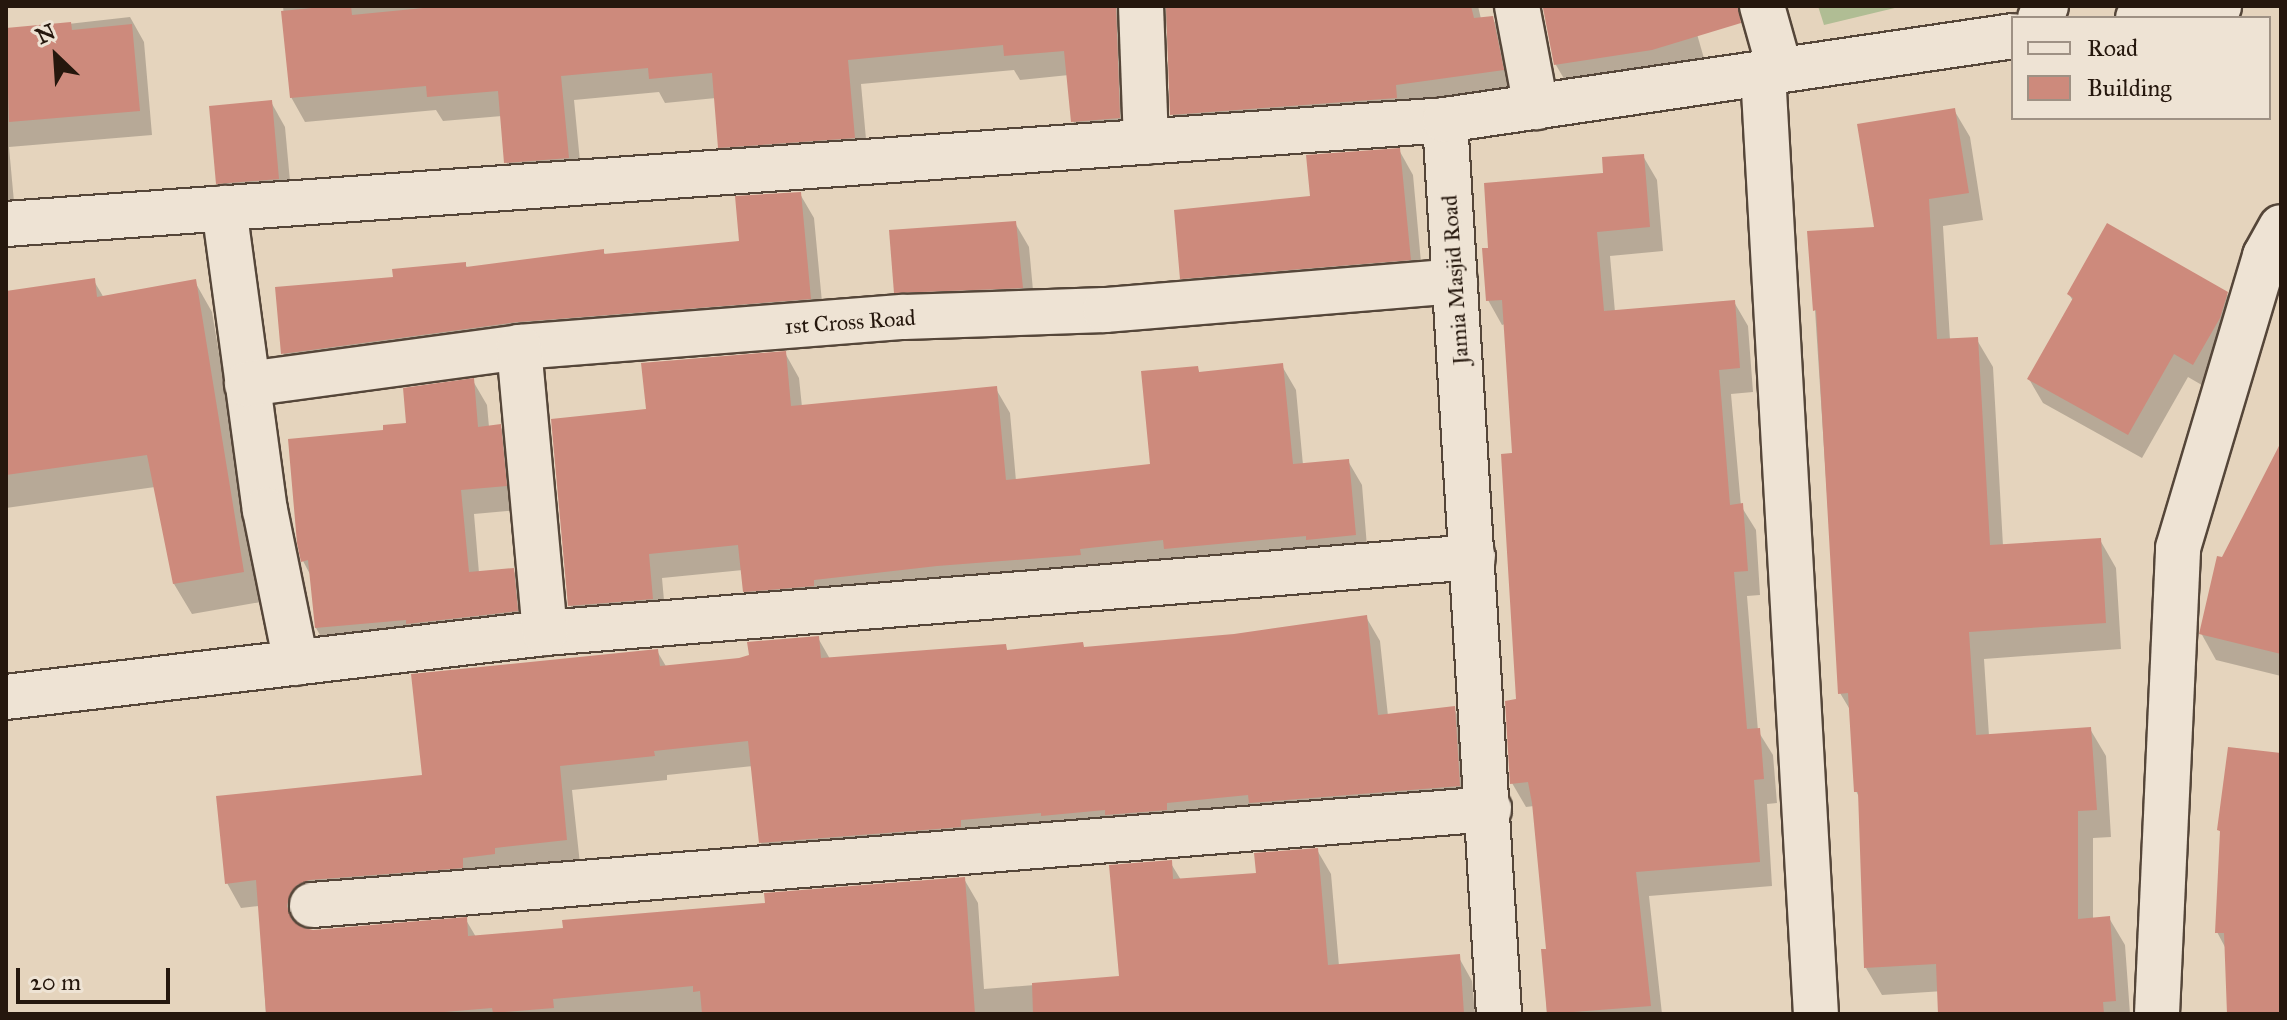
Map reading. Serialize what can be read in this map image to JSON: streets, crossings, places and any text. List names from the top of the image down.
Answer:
{
  "streets": {
    "street": ["Jamia Masjid Road", "1st Cross Road"]
  },
  "crossings": [
    ["Jamia Masjid Road", "1st Cross Road"]
  ],
  "legend": ["Road", "Building"],
  "scale_bar": "20 m",
  "north": "top left"
}
